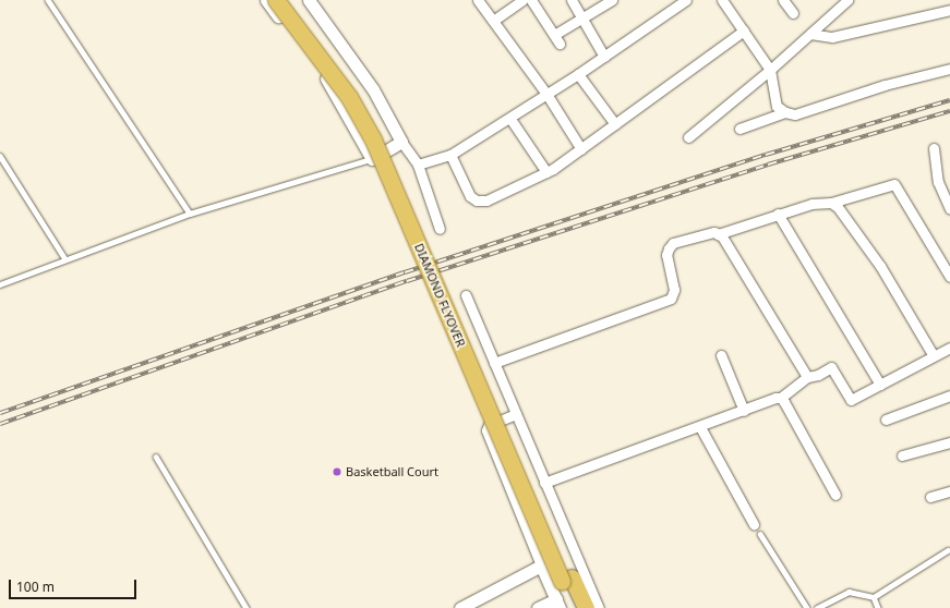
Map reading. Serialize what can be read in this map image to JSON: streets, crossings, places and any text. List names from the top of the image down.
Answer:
{
  "streets": {
    "highway": ["DIAMOND FLYOVER"]
  },
  "places": ["Basketball Court"],
  "scale_bar": "100 m"
}
